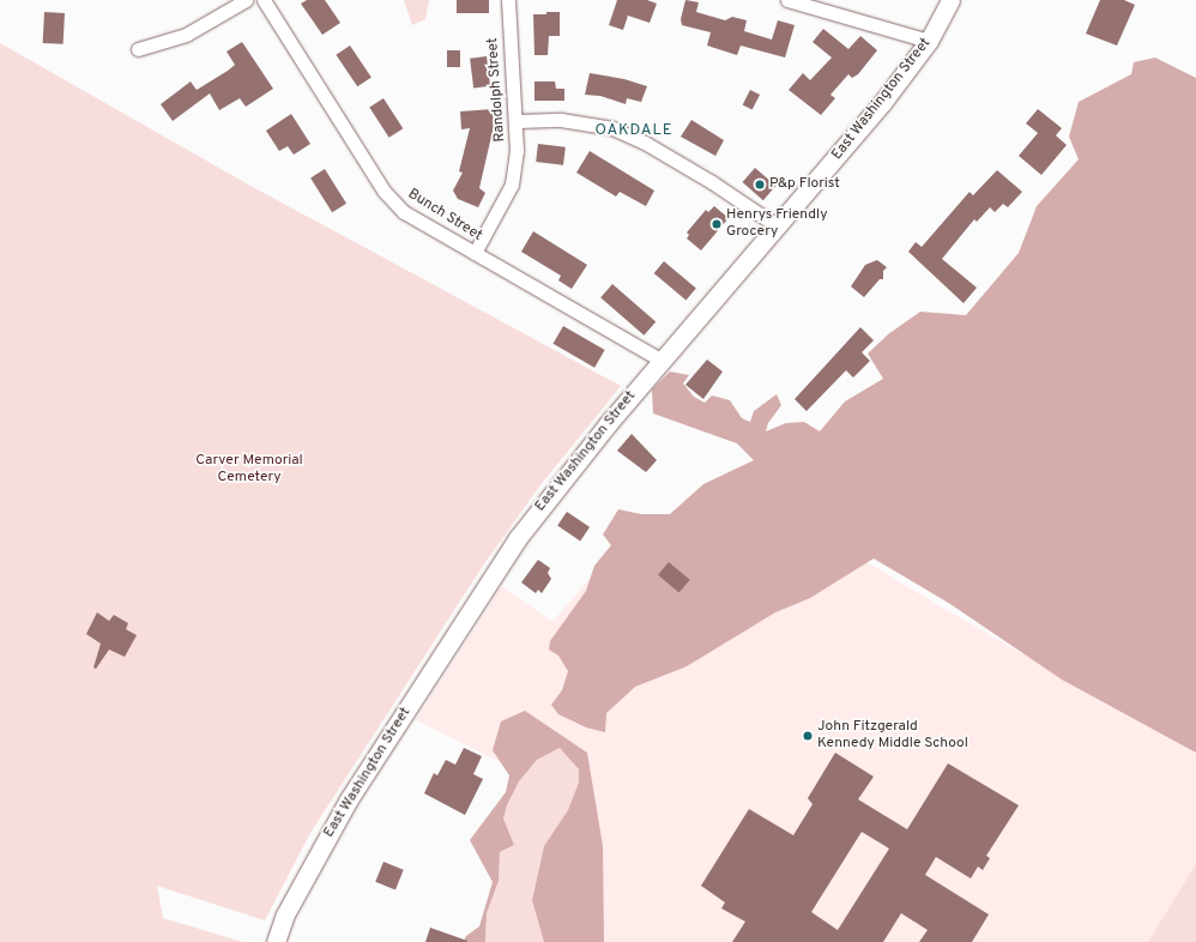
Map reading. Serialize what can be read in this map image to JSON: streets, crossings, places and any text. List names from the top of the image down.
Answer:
{
  "streets": {
    "main road": ["East Washington Street"],
    "street": ["Randolph Street", "Bunch Street"]
  },
  "crossings": [
    ["Randolph Street", "Bunch Street"],
    ["East Washington Street", "Bunch Street"]
  ],
  "districts": ["OAKDALE"],
  "parks": ["Carver Memorial Cemetery"],
  "places": ["P&p Florist", "Henrys Friendly Grocery", "John Fitzgerald Kennedy Middle School"]
}
